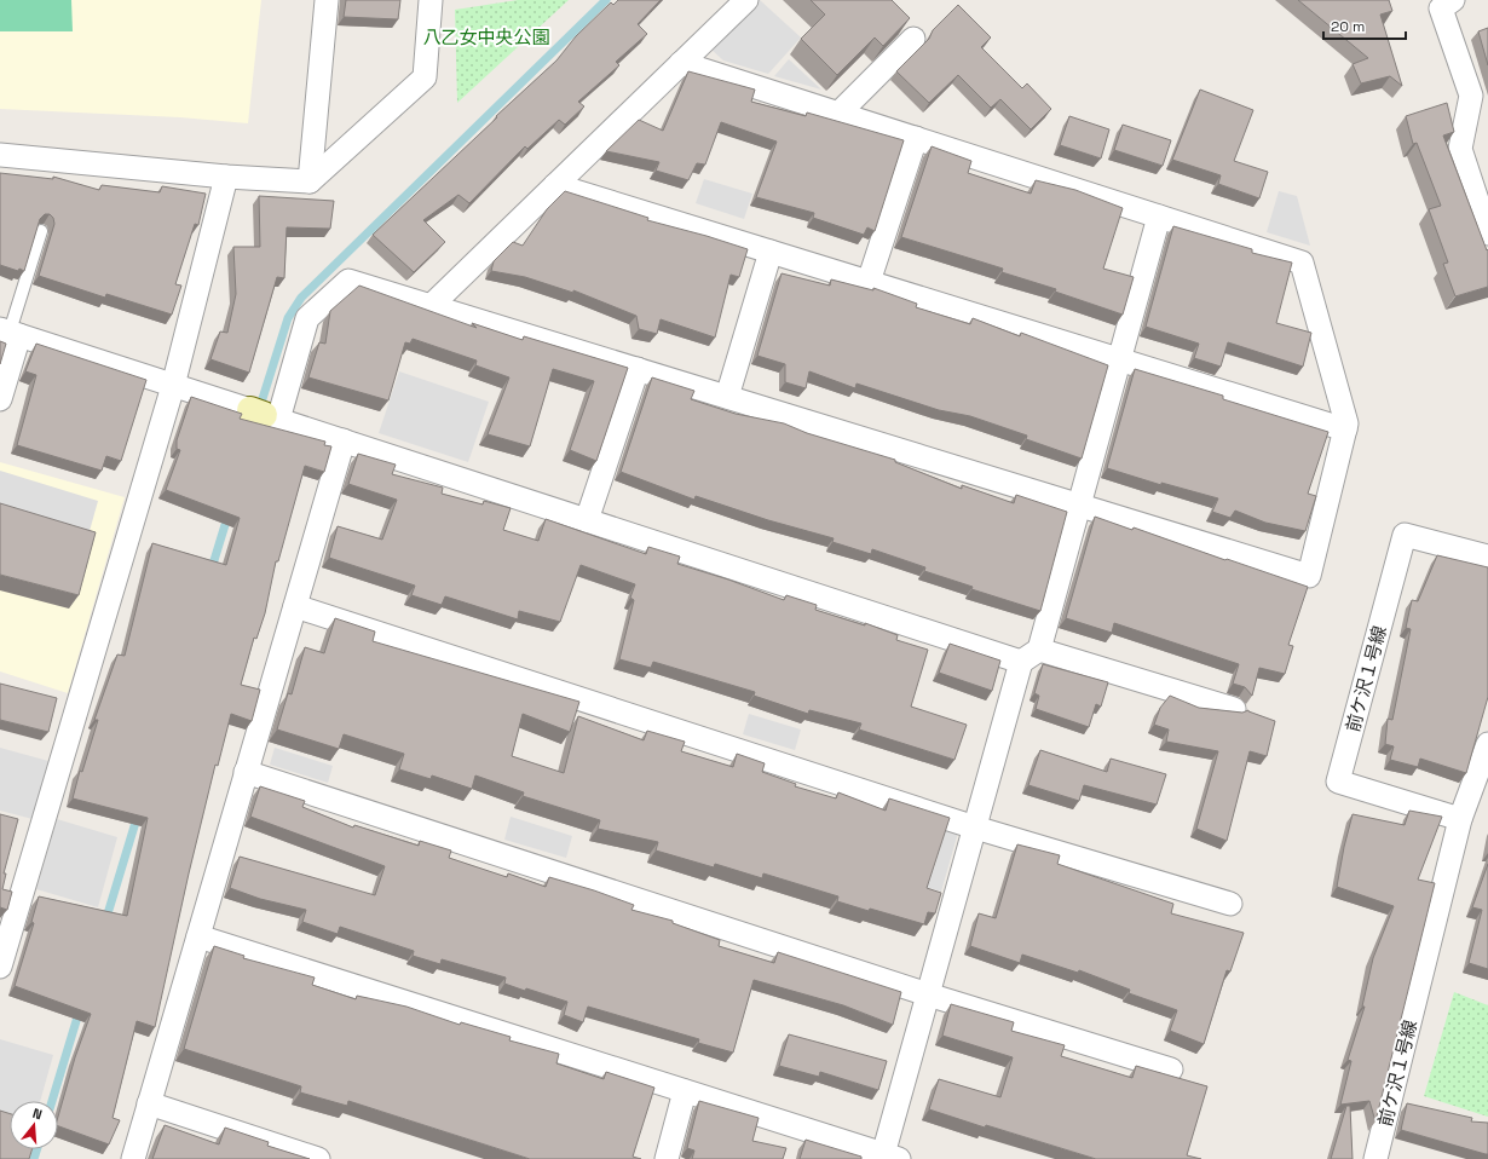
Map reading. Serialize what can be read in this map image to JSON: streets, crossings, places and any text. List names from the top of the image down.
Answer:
{
  "streets": {
    "street": ["前ケ沢１号線"]
  },
  "parks": ["八乙女中央公園"],
  "scale_bar": "20 m",
  "north": "top"
}
